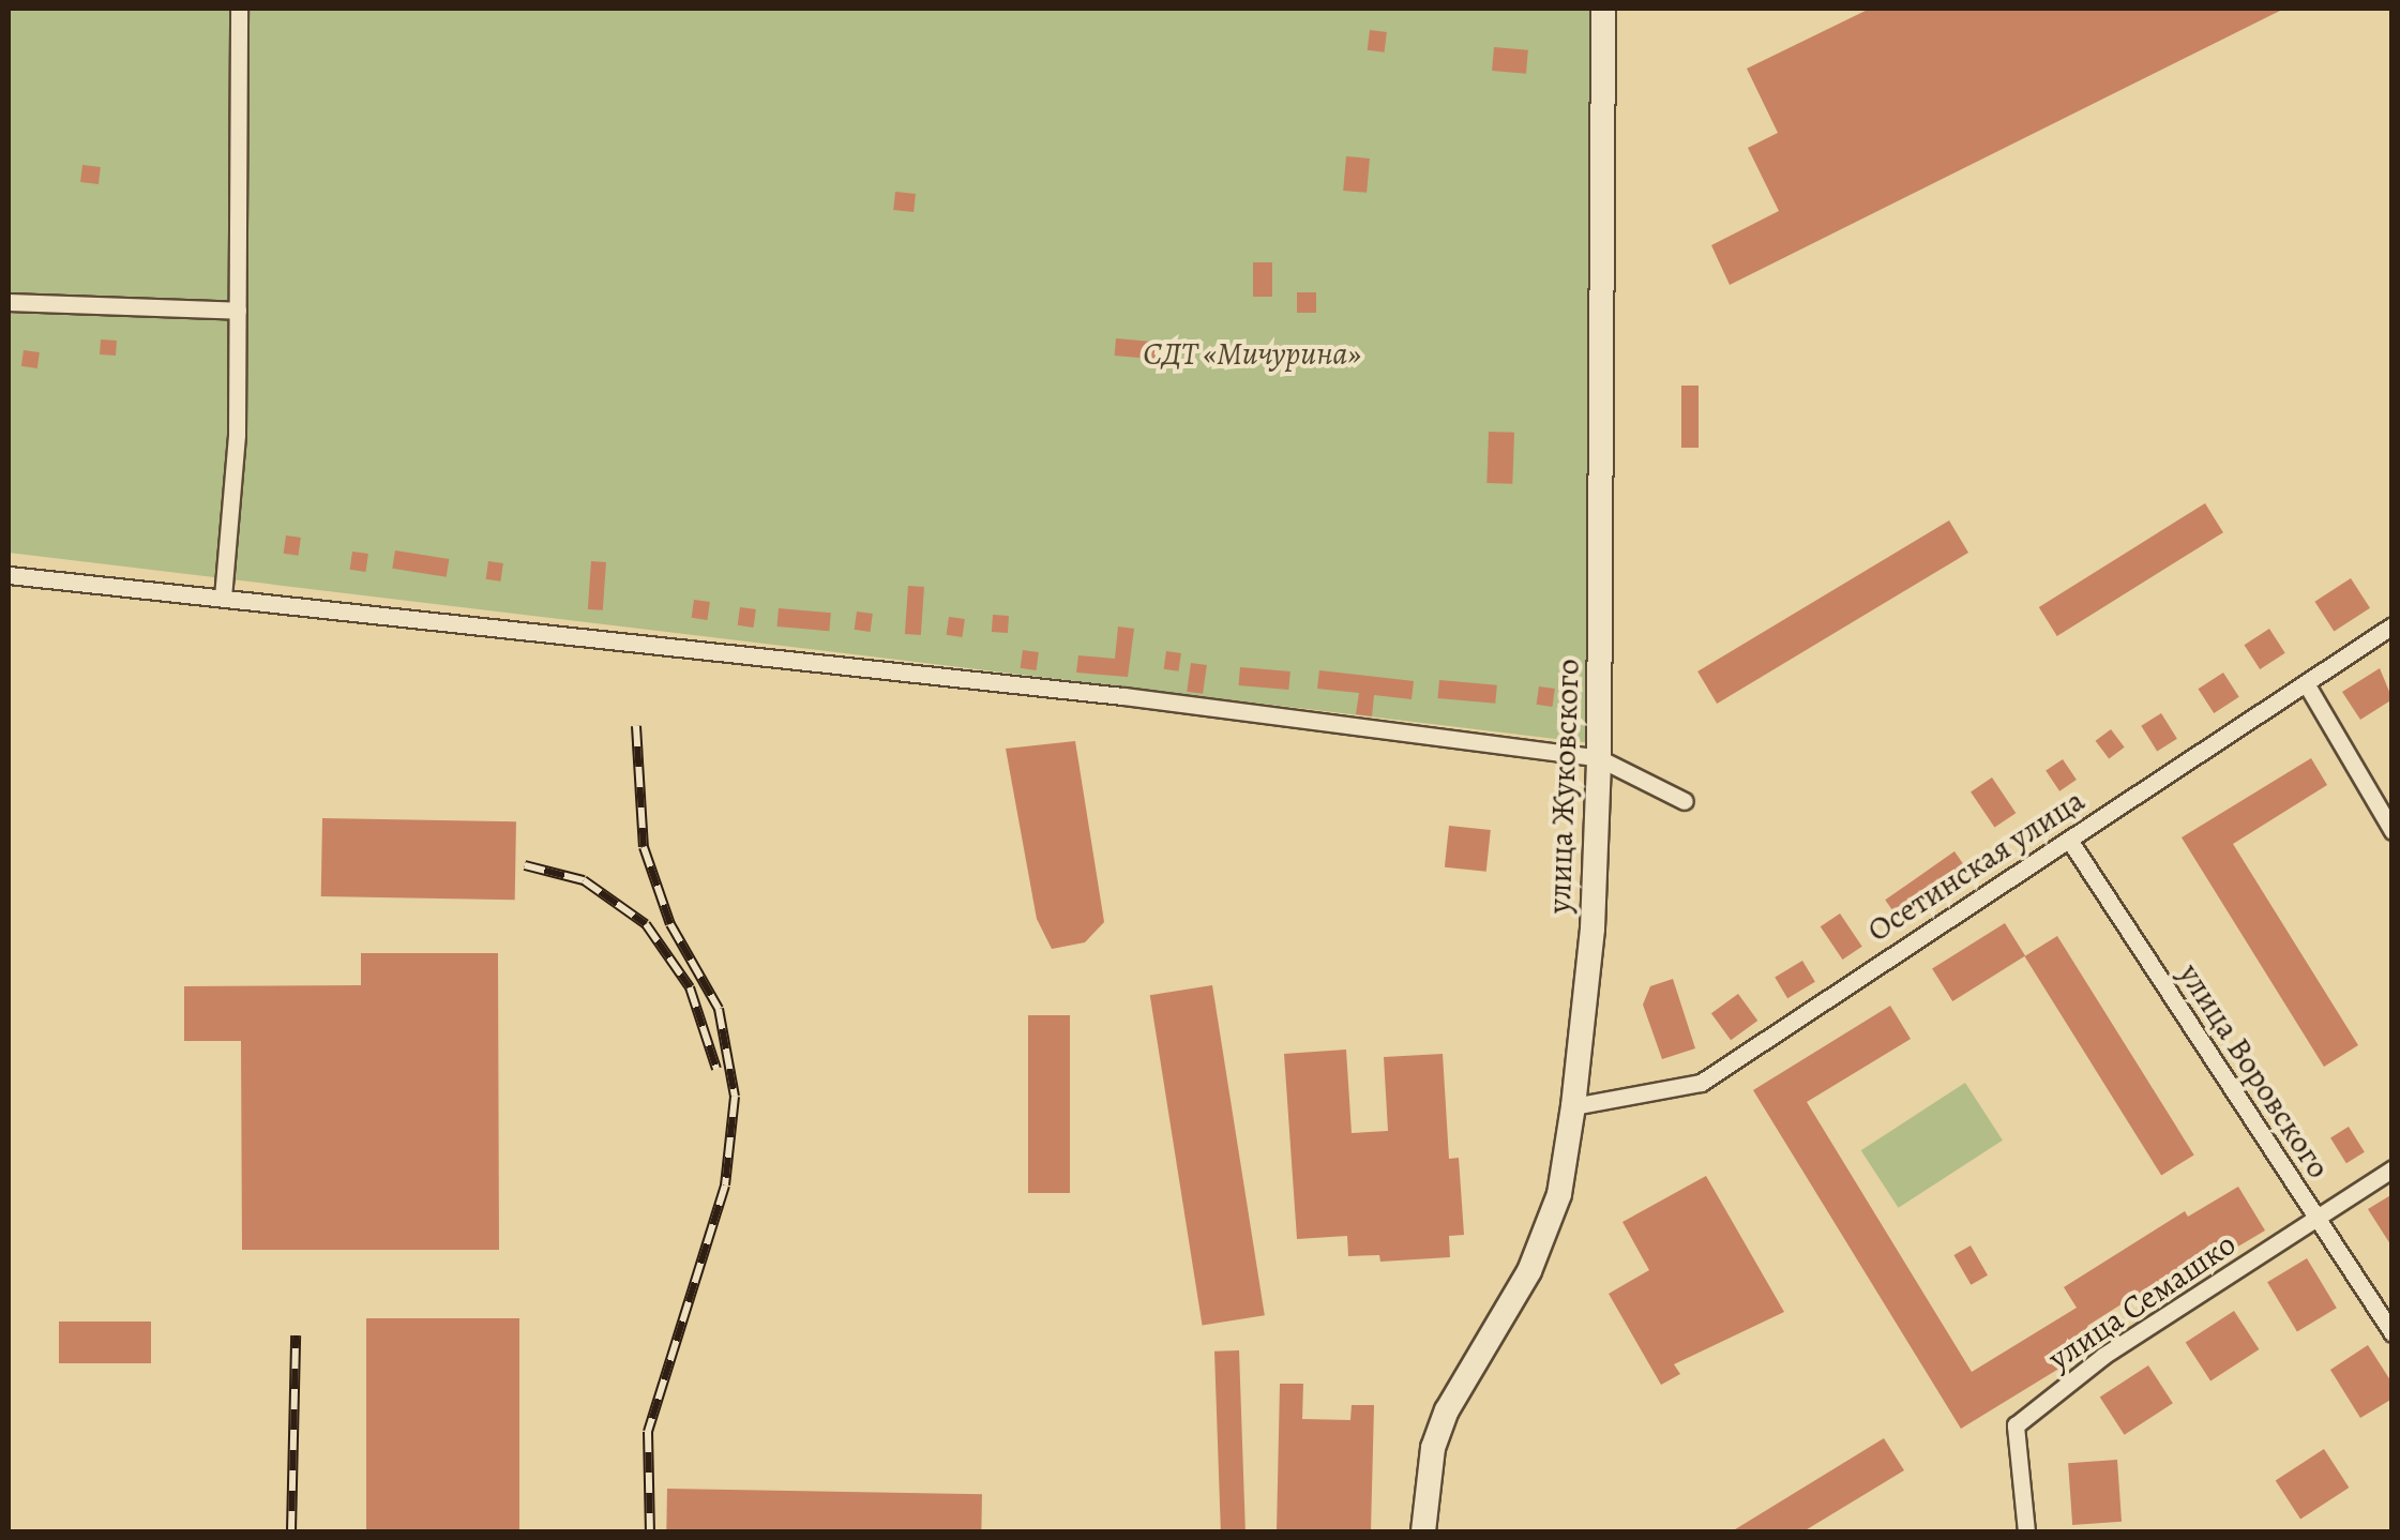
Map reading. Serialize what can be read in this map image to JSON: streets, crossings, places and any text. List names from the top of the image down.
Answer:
{
  "streets": {
    "main road": ["улица Жуковского"],
    "street": ["Осетинская улица", "улица Воровского", "улица Семашко"]
  },
  "crossings": [
    ["улица Жуковского", "Осетинская улица"],
    ["Осетинская улица", "улица Воровского"],
    ["улица Воровского", "улица Семашко"]
  ],
  "parks": ["СДТ «Мичурина»"]
}
